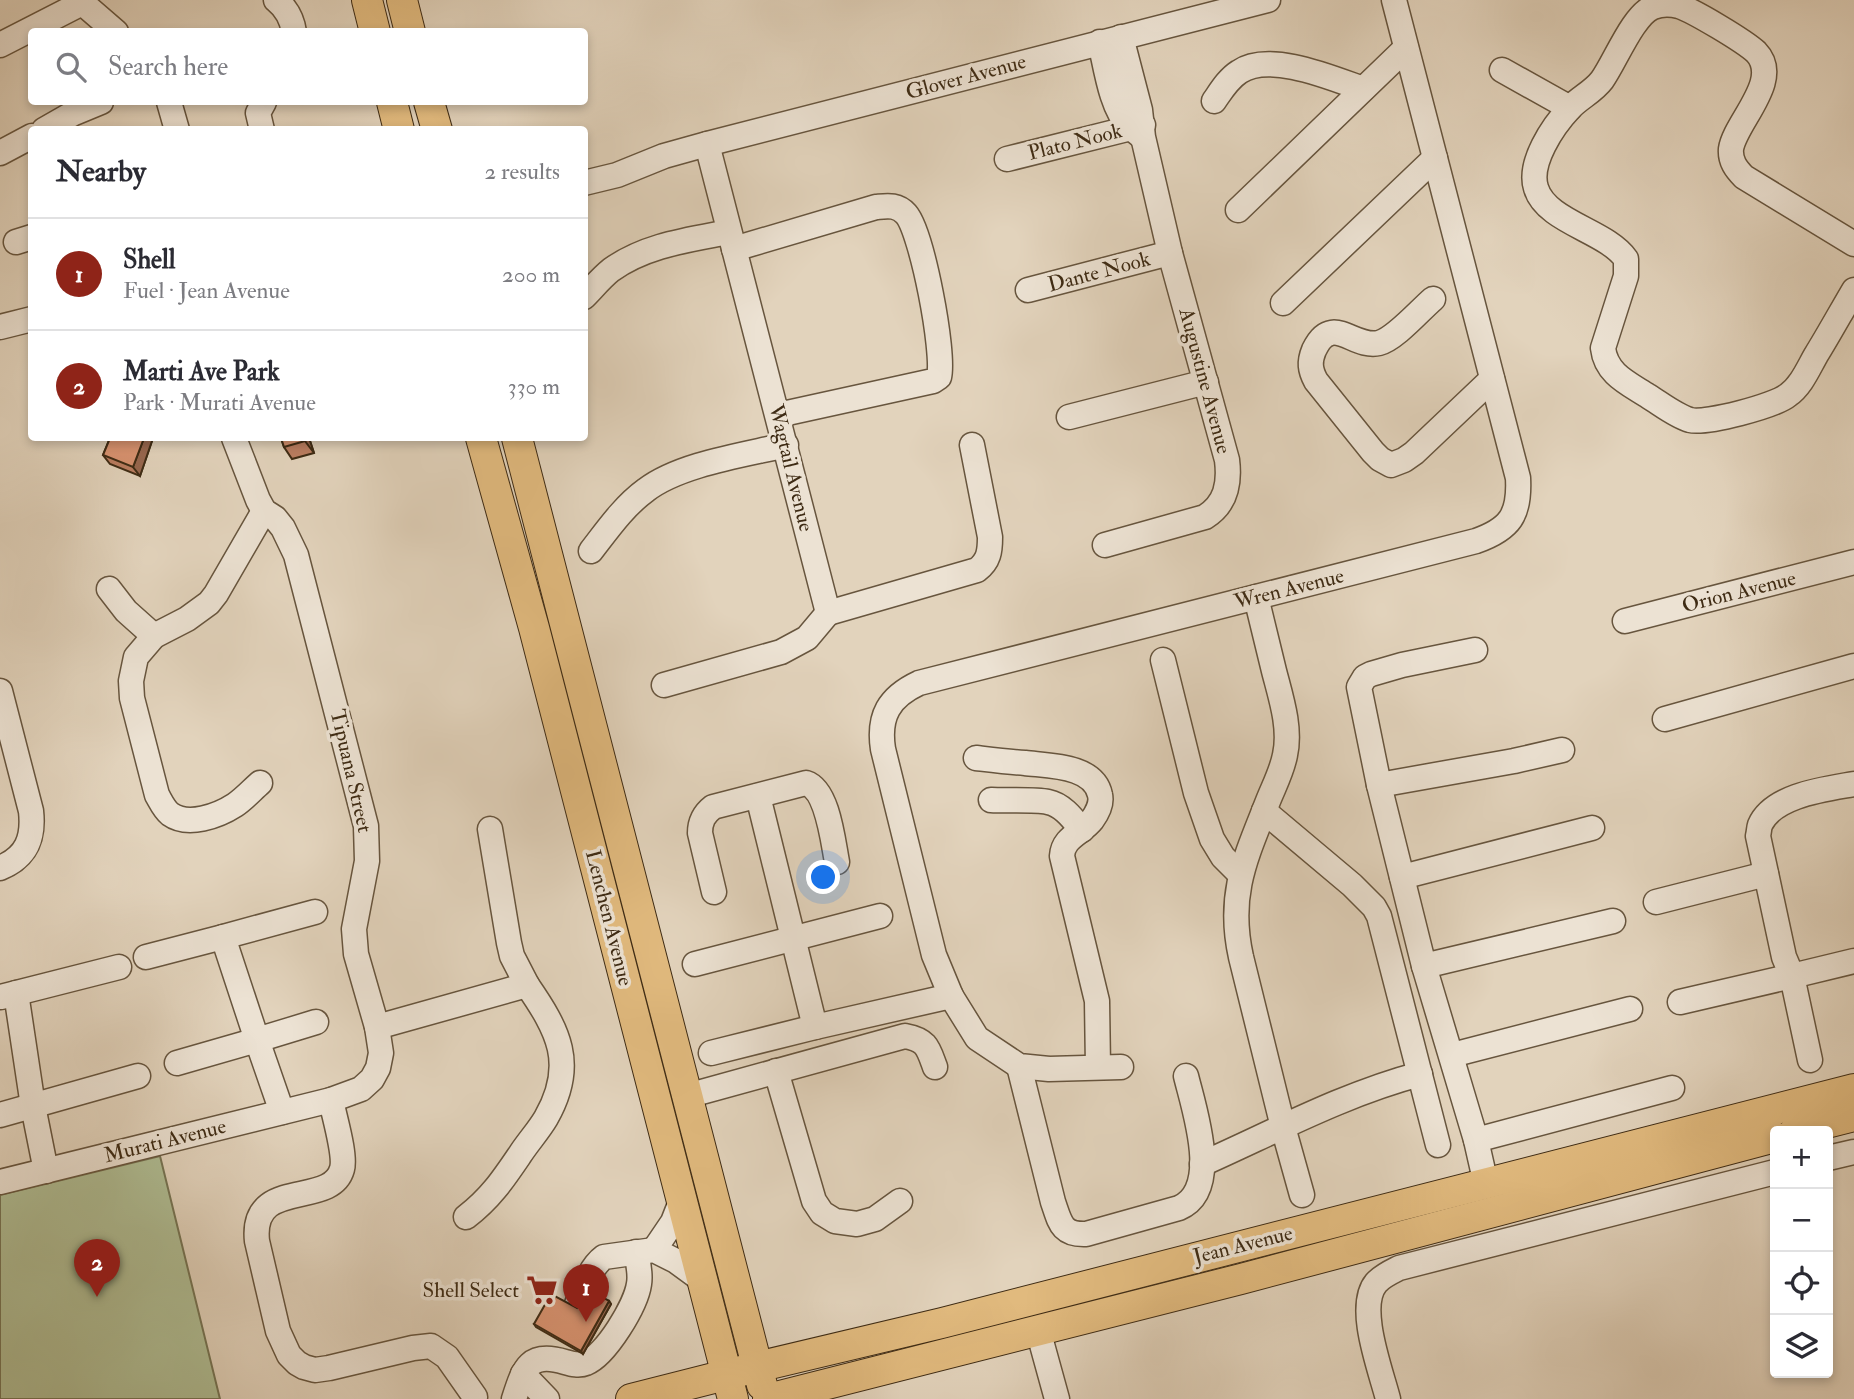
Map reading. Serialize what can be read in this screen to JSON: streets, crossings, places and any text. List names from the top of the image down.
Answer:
{
  "streets": {
    "main road": ["Lenchen Avenue", "Jean Avenue"],
    "street": [
      "Glover Avenue",
      "Plato Nook",
      "Dante Nook",
      "Augustine Avenue",
      "Wagtail Avenue",
      "Wren Avenue",
      "Orion Avenue",
      "Tipuana Street",
      "Murati Avenue"
    ]
  },
  "crossings": [
    ["Glover Avenue", "Augustine Avenue"],
    ["Glover Avenue", "Wagtail Avenue"],
    ["Plato Nook", "Augustine Avenue"],
    ["Dante Nook", "Augustine Avenue"],
    ["Tipuana Street", "Murati Avenue"],
    ["Lenchen Avenue", "Jean Avenue"]
  ],
  "places": {
    "supermarket": ["Shell Select"]
  },
  "page": {
    "search": "Search here",
    "heading": ["Nearby", "2 results"],
    "list": [
      {
        "mark": "1",
        "name": "Shell",
        "note": "Fuel · Jean Avenue",
        "value": "200 m"
      },
      {
        "mark": "2",
        "name": "Marti Ave Park",
        "note": "Park · Murati Avenue",
        "value": "330 m"
      }
    ],
    "map_buttons": ["+", "−"],
    "pins": ["2", "1"]
  }
}
